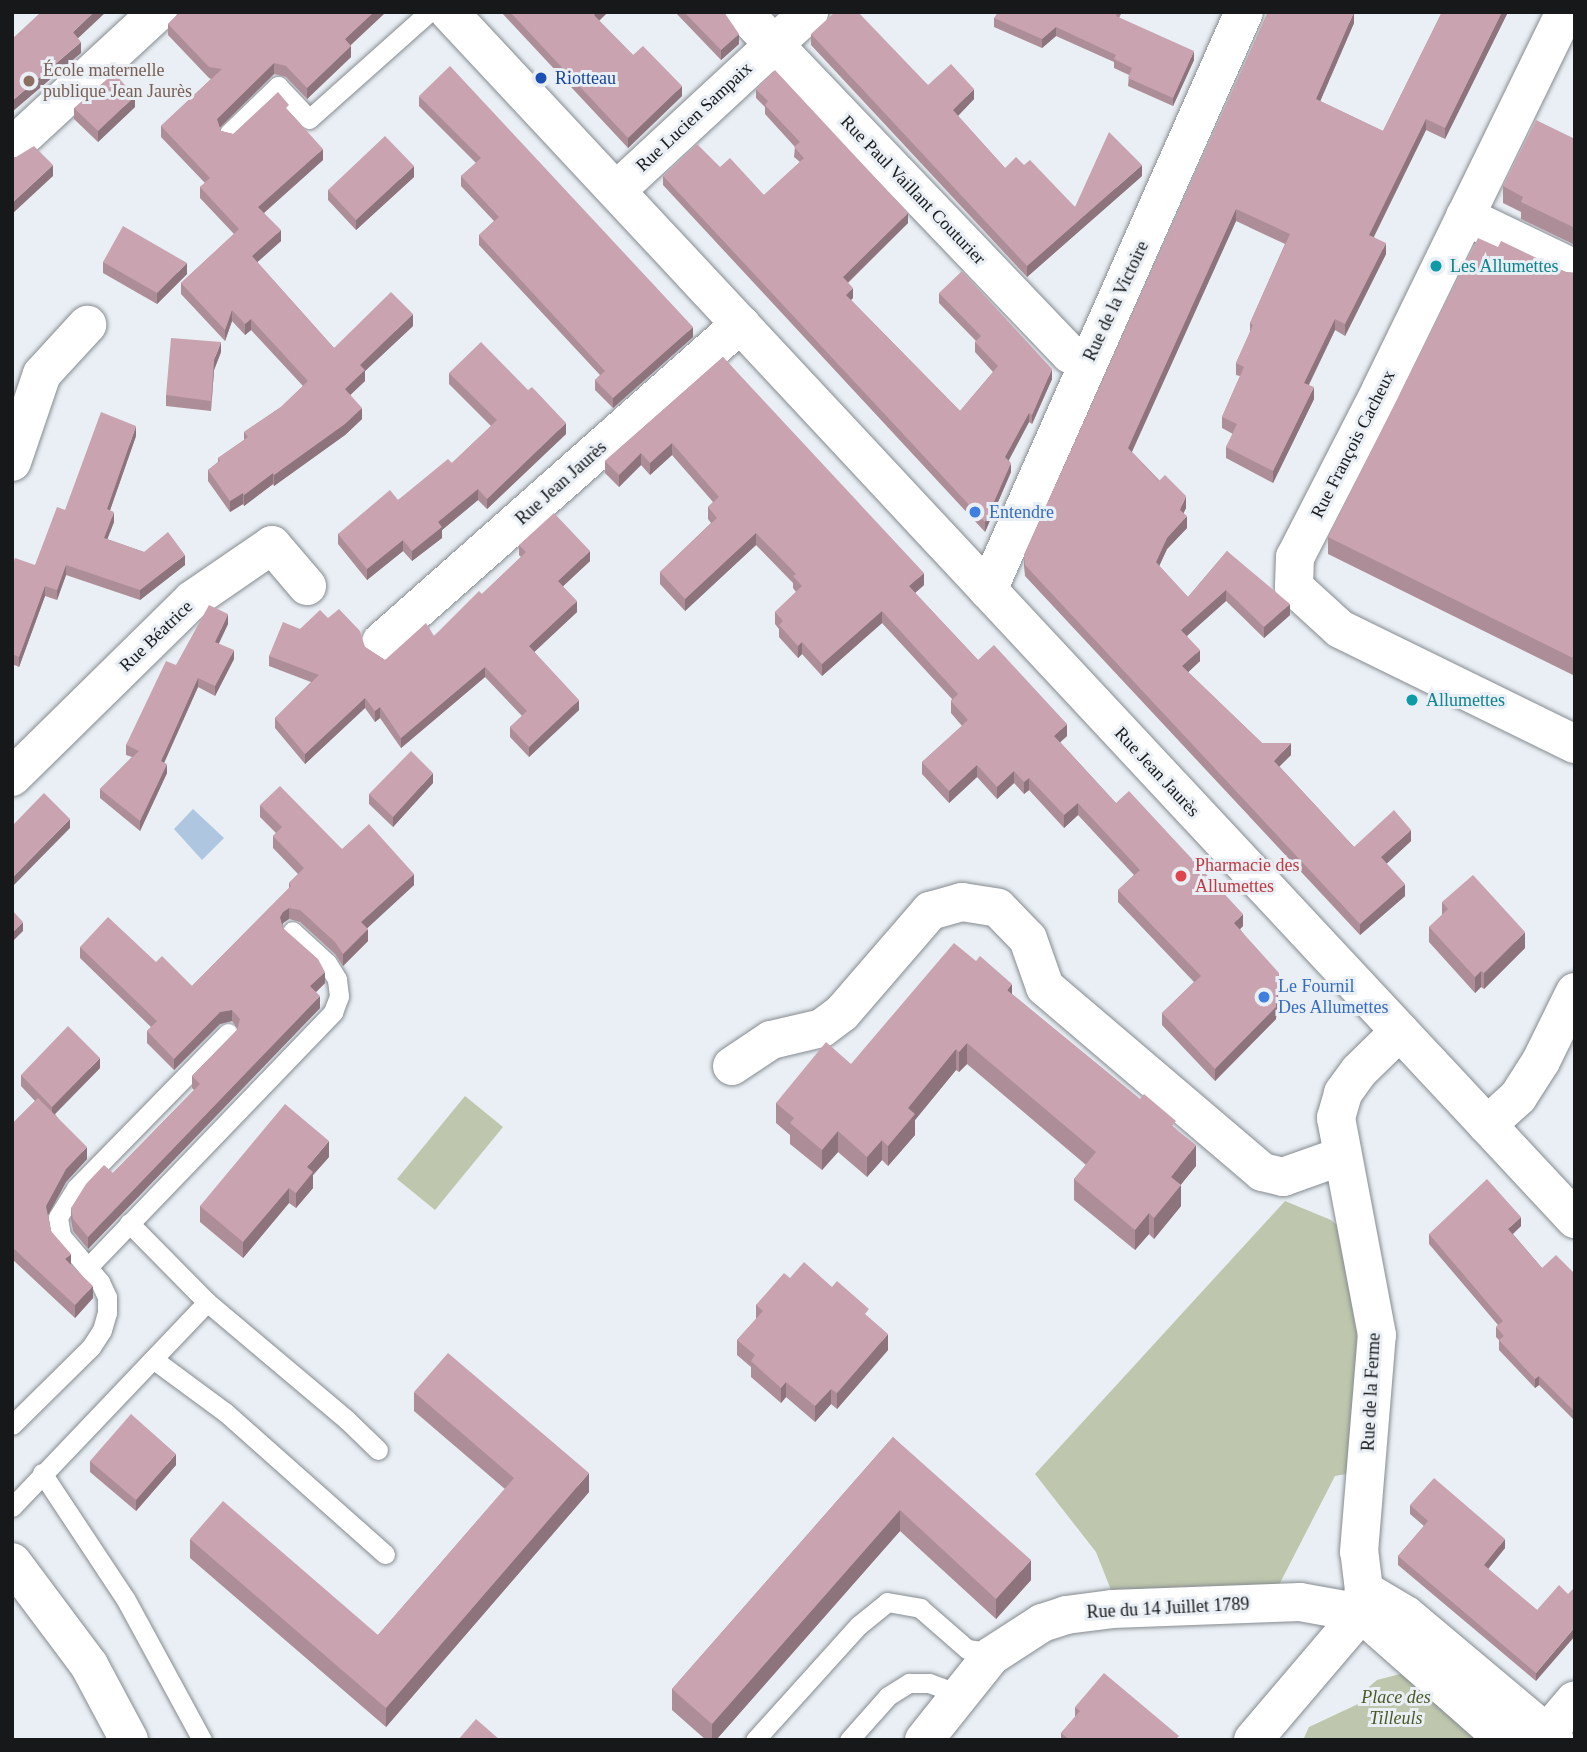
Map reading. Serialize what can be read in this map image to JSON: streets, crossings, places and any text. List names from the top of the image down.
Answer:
{
  "streets": {
    "street": [
      "Rue Lucien Sampaix",
      "Rue Paul Vaillant Couturier",
      "Rue de la Victoire",
      "Rue François Cacheux",
      "Rue Jean Jaurès",
      "Rue Béatrice",
      "Rue de la Ferme",
      "Rue du 14 Juillet 1789"
    ]
  },
  "crossings": [
    ["Rue Lucien Sampaix", "Rue Paul Vaillant Couturier"],
    ["Rue Lucien Sampaix", "Rue Jean Jaurès"],
    ["Rue Paul Vaillant Couturier", "Rue de la Victoire"],
    ["Rue de la Victoire", "Rue Jean Jaurès"],
    ["Rue Jean Jaurès", "Rue de la Ferme"],
    ["Rue de la Ferme", "Rue du 14 Juillet 1789"]
  ],
  "parks": ["Place des Tilleuls"],
  "places": [
    "Riotteau",
    "École maternelle publique Jean Jaurès",
    "Les Allumettes",
    "Entendre",
    "Allumettes",
    "Pharmacie des Allumettes",
    "Le Fournil Des Allumettes"
  ]
}
